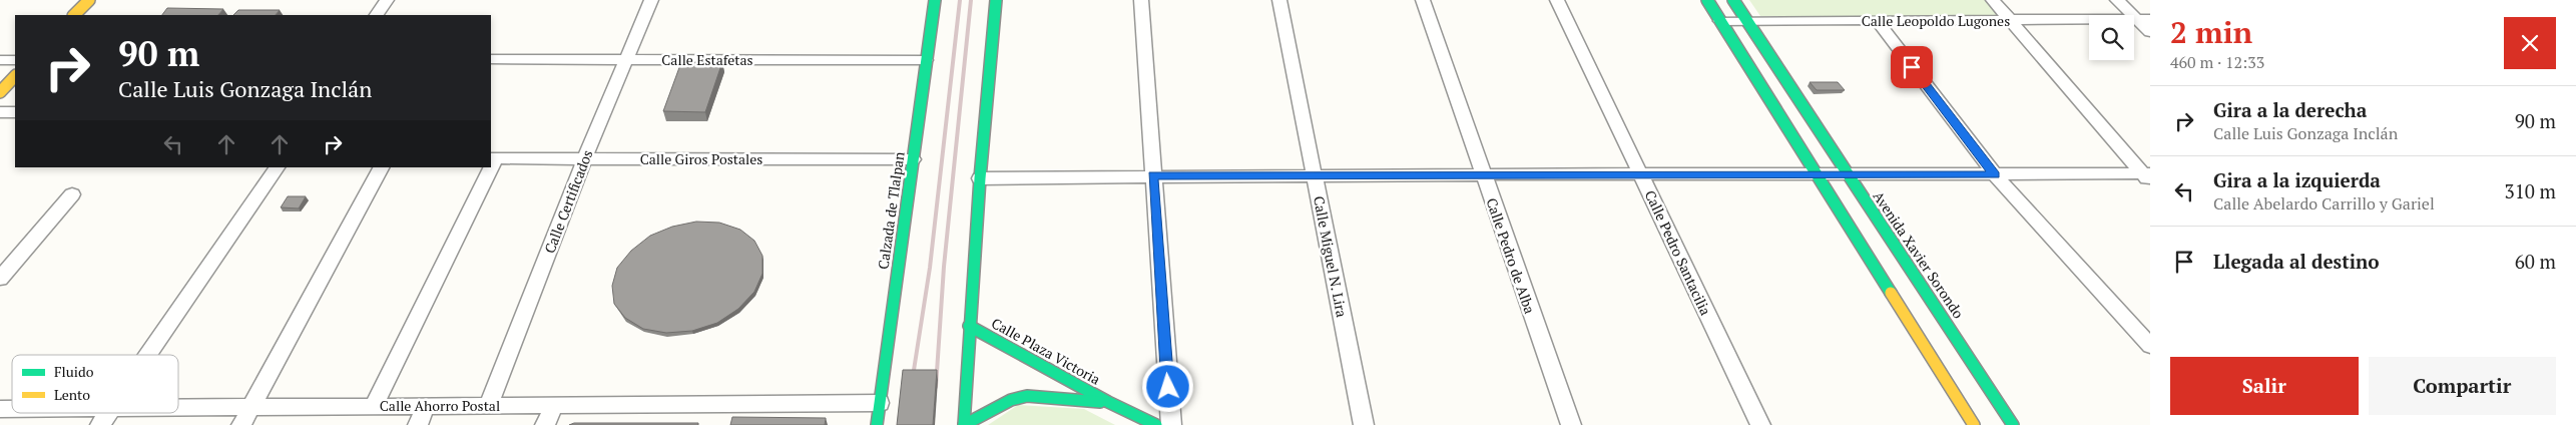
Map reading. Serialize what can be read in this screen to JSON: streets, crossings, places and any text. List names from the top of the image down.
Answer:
{
  "streets": {
    "main road": ["Calzada de Tlalpan", "Avenida Xavier Sorondo", "Calle Plaza Victoria"],
    "street": [
      "Calle Leopoldo Lugones",
      "Calle Estafetas",
      "Calle Giros Postales",
      "Calle Certificados",
      "Calle Pedro Santacilia",
      "Calle Pedro de Alba",
      "Calle Miguel N. Lira",
      "Calle Ahorro Postal"
    ]
  },
  "crossings": [
    ["Calle Leopoldo Lugones", "Avenida Xavier Sorondo"],
    ["Calle Estafetas", "Calle Certificados"],
    ["Calle Estafetas", "Calzada de Tlalpan"],
    ["Calle Giros Postales", "Calle Certificados"],
    ["Calle Giros Postales", "Calzada de Tlalpan"],
    ["Calle Certificados", "Calle Ahorro Postal"],
    ["Calzada de Tlalpan", "Calle Ahorro Postal"]
  ],
  "legend": ["Fluido", "Lento"],
  "page": {
    "heading": ["2 min", "460 m · 12:33"],
    "turn": ["90 m", "Calle Luis Gonzaga Inclán"],
    "list": [
      {
        "name": "Gira a la derecha",
        "note": "Calle Luis Gonzaga Inclán",
        "value": "90 m"
      },
      {
        "name": "Gira a la izquierda",
        "note": "Calle Abelardo Carrillo y Gariel",
        "value": "310 m"
      },
      {
        "name": "Llegada al destino",
        "value": "60 m"
      }
    ],
    "buttons": ["Salir", "Compartir"]
  }
}
